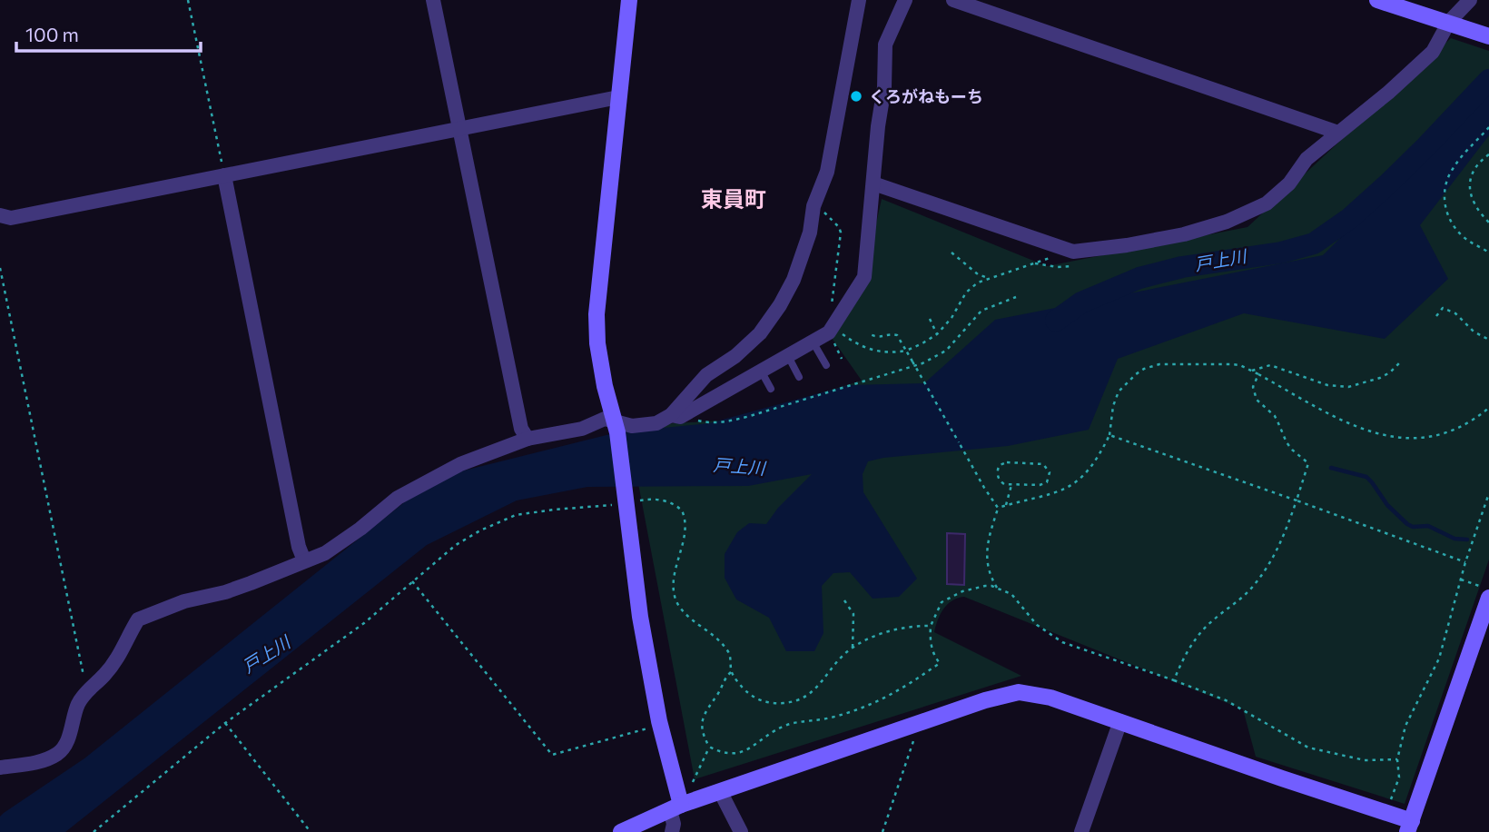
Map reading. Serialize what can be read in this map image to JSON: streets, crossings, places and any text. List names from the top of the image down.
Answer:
{
  "districts": ["東員町"],
  "water": ["戸上川"],
  "places": ["くろがねもーち"],
  "scale_bar": "100 m"
}
